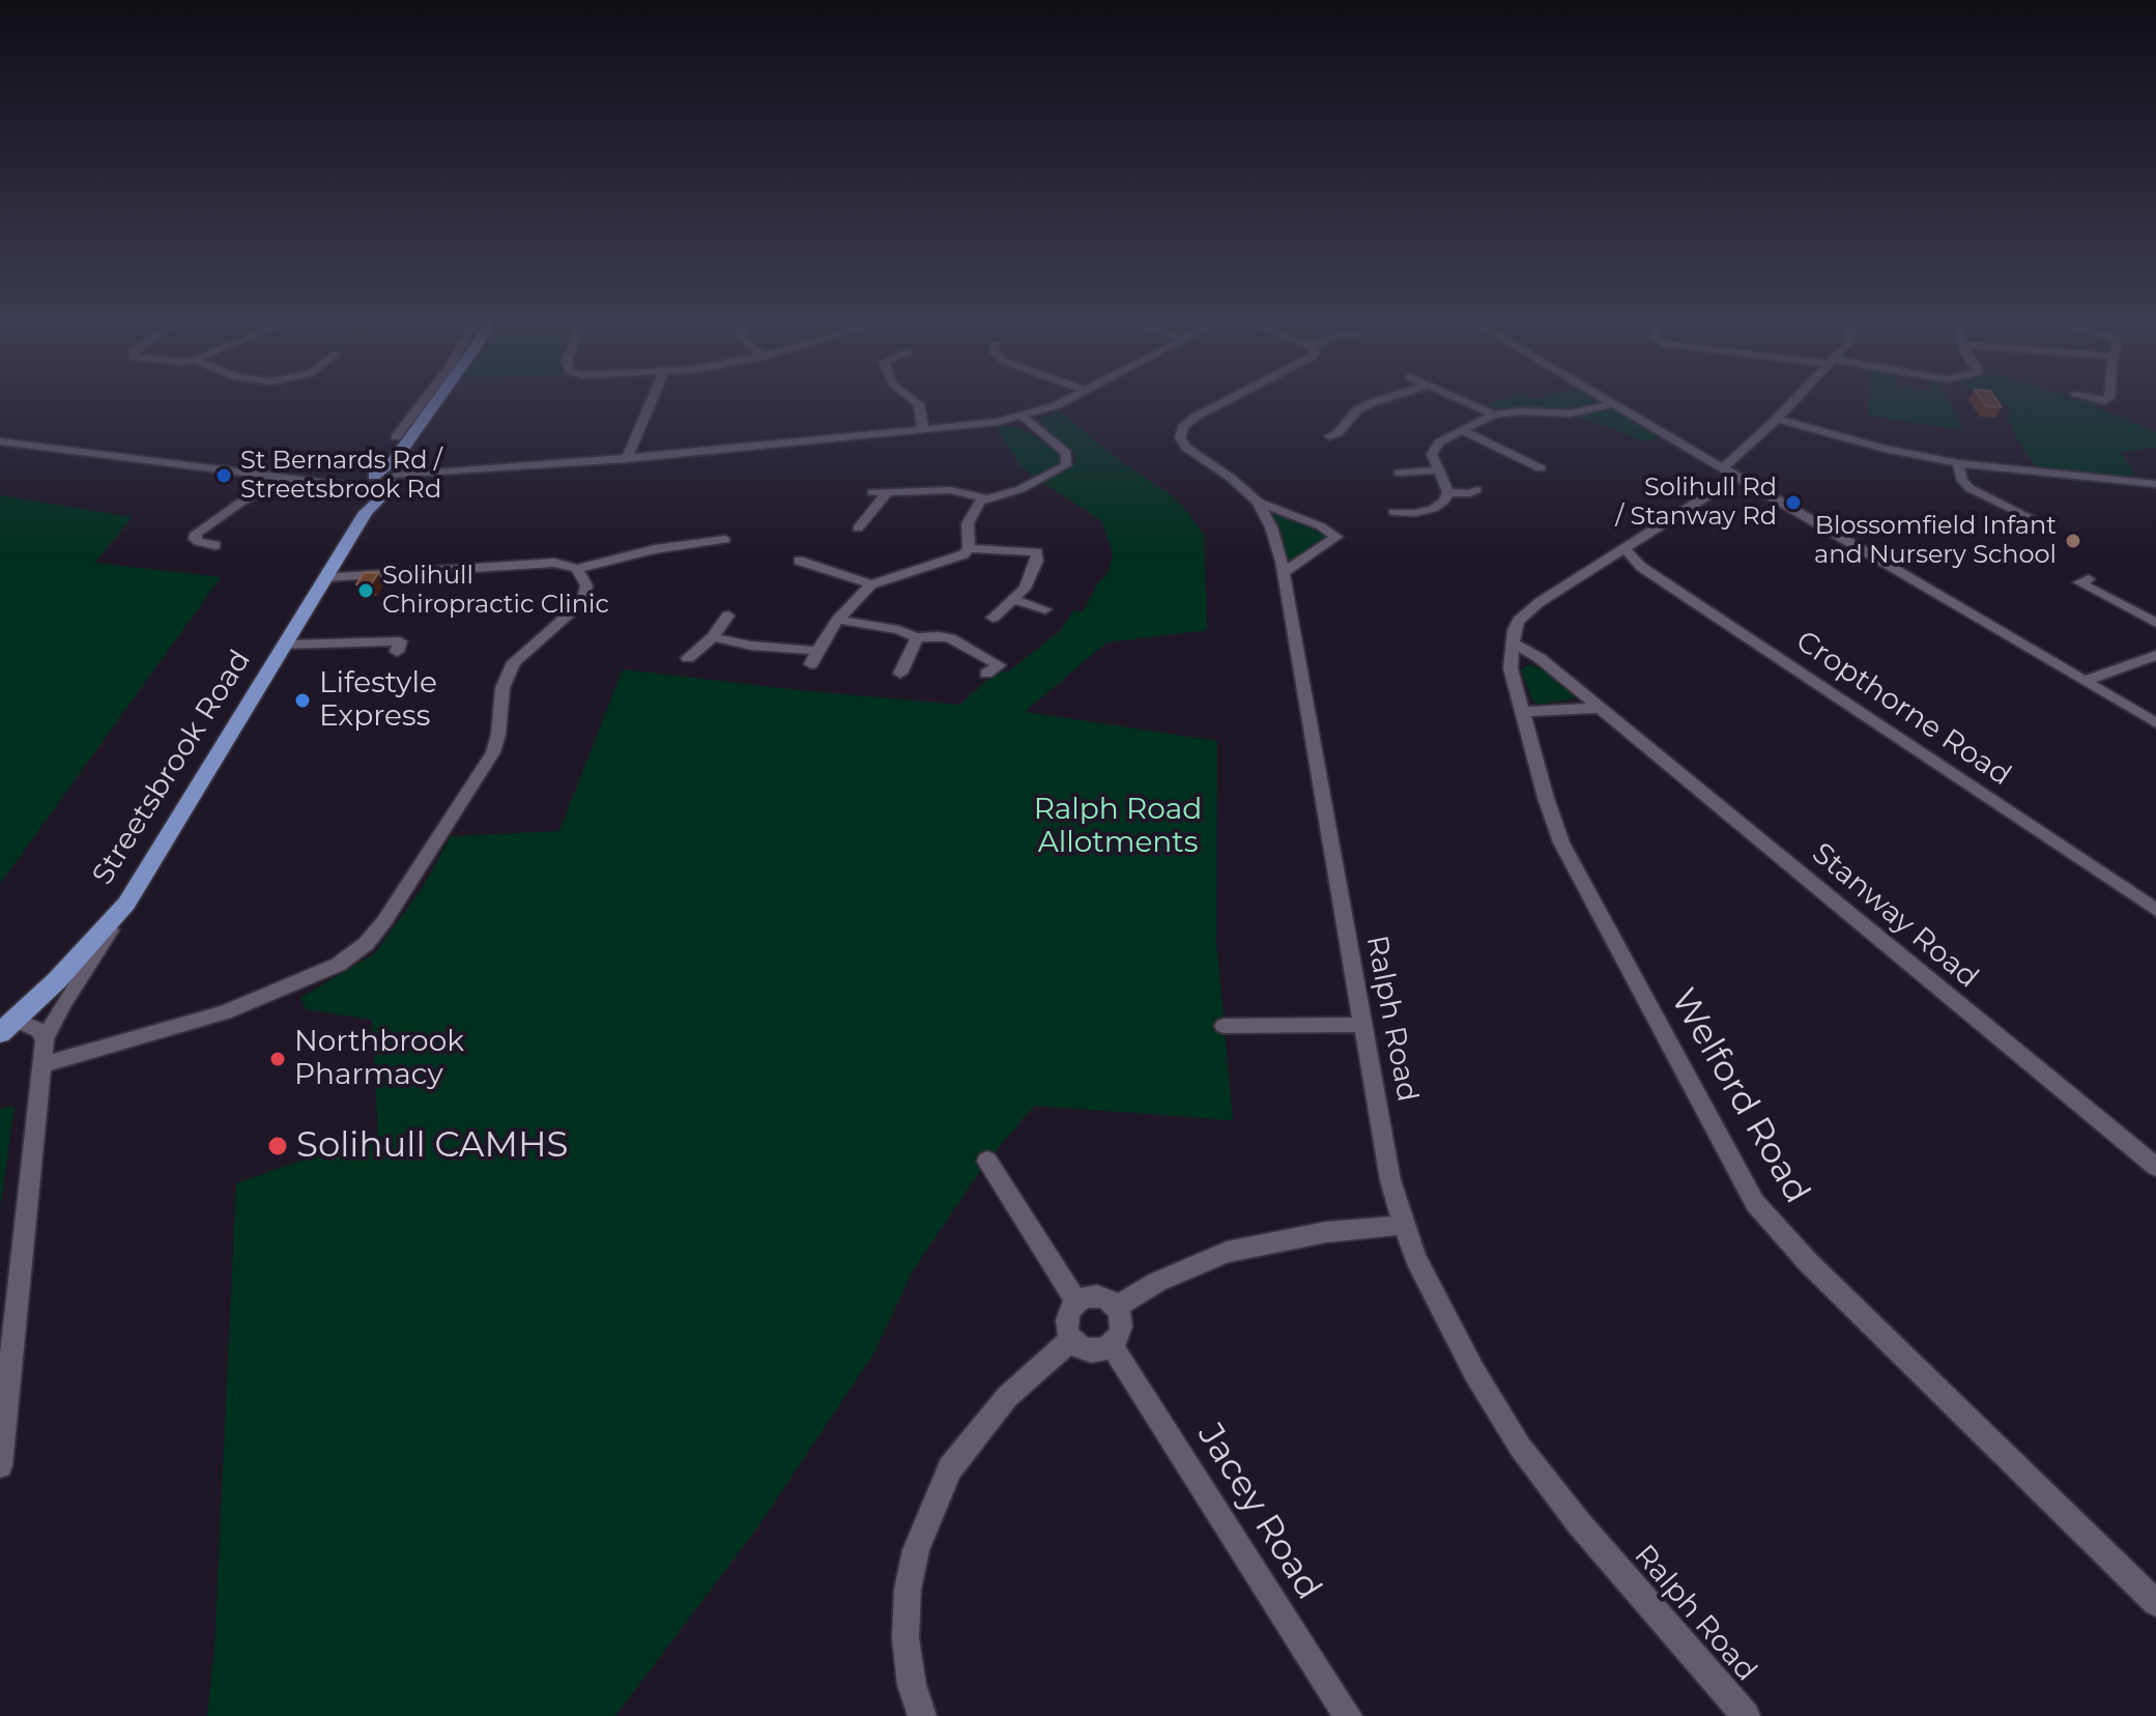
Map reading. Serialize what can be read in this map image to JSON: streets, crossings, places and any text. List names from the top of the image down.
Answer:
{
  "streets": {
    "main road": ["Streetsbrook Road"],
    "street": [
      "Cropthorne Road",
      "Stanway Road",
      "Ralph Road",
      "Welford Road",
      "Jacey Road"
    ]
  },
  "crossings": [
    ["Stanway Road", "Welford Road"]
  ],
  "parks": ["Ralph Road Allotments"],
  "places": [
    "St Bernards Rd / Streetsbrook Rd",
    "Solihull Rd / Stanway Rd",
    "Blossomfield Infant and Nursery School",
    "Solihull Chiropractic Clinic",
    "Lifestyle Express",
    "Northbrook Pharmacy",
    "Solihull CAMHS"
  ]
}
